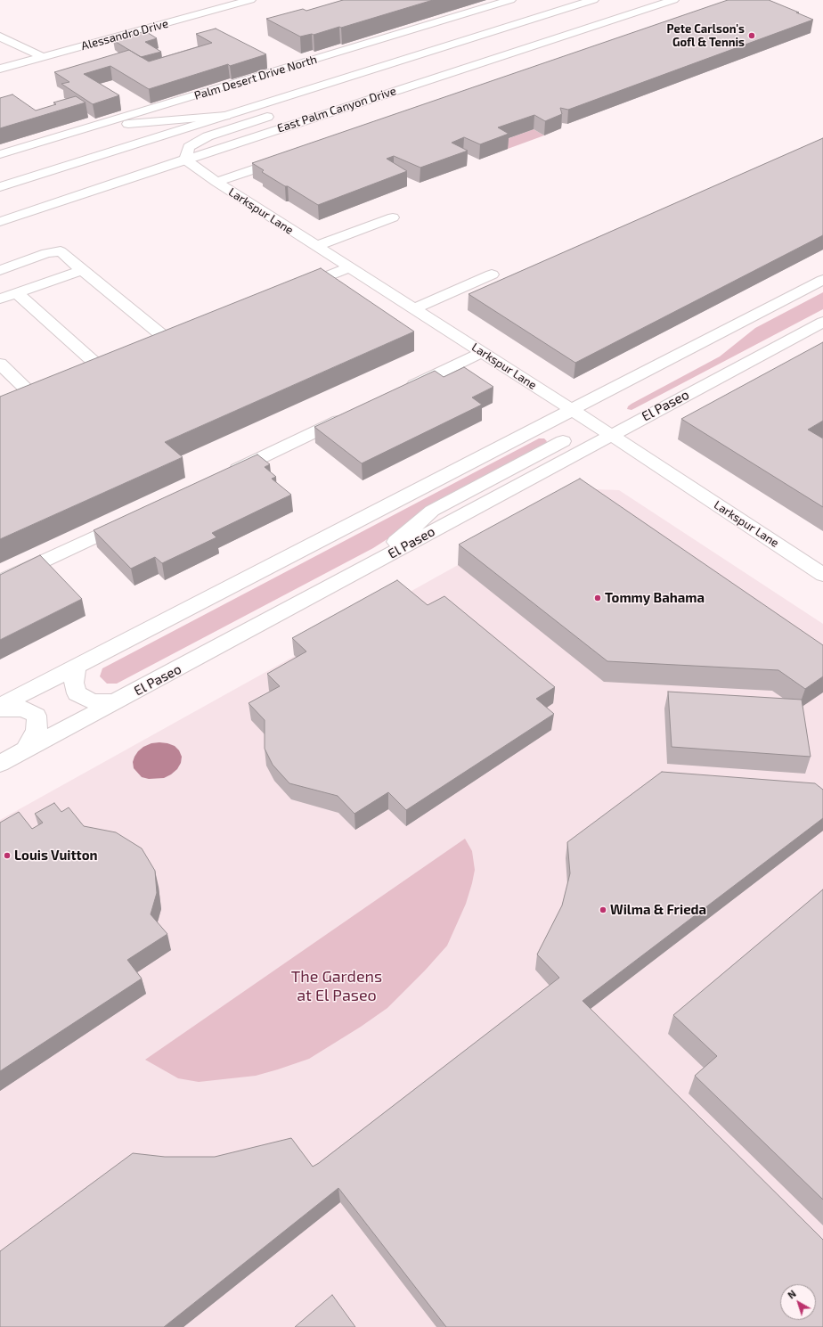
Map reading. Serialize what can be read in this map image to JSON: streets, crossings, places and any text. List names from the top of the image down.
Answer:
{
  "streets": {
    "street": [
      "Alessandro Drive",
      "Palm Desert Drive North",
      "East Palm Canyon Drive",
      "Larkspur Lane",
      "El Paseo"
    ]
  },
  "crossings": [
    ["East Palm Canyon Drive", "Larkspur Lane"],
    ["Larkspur Lane", "El Paseo"]
  ],
  "parks": ["The Gardens at El Paseo"],
  "places": [
    "Pete Carlson's Gofl & Tennis",
    "Tommy Bahama",
    "Louis Vuitton",
    "Wilma & Frieda"
  ],
  "north": "top left"
}
